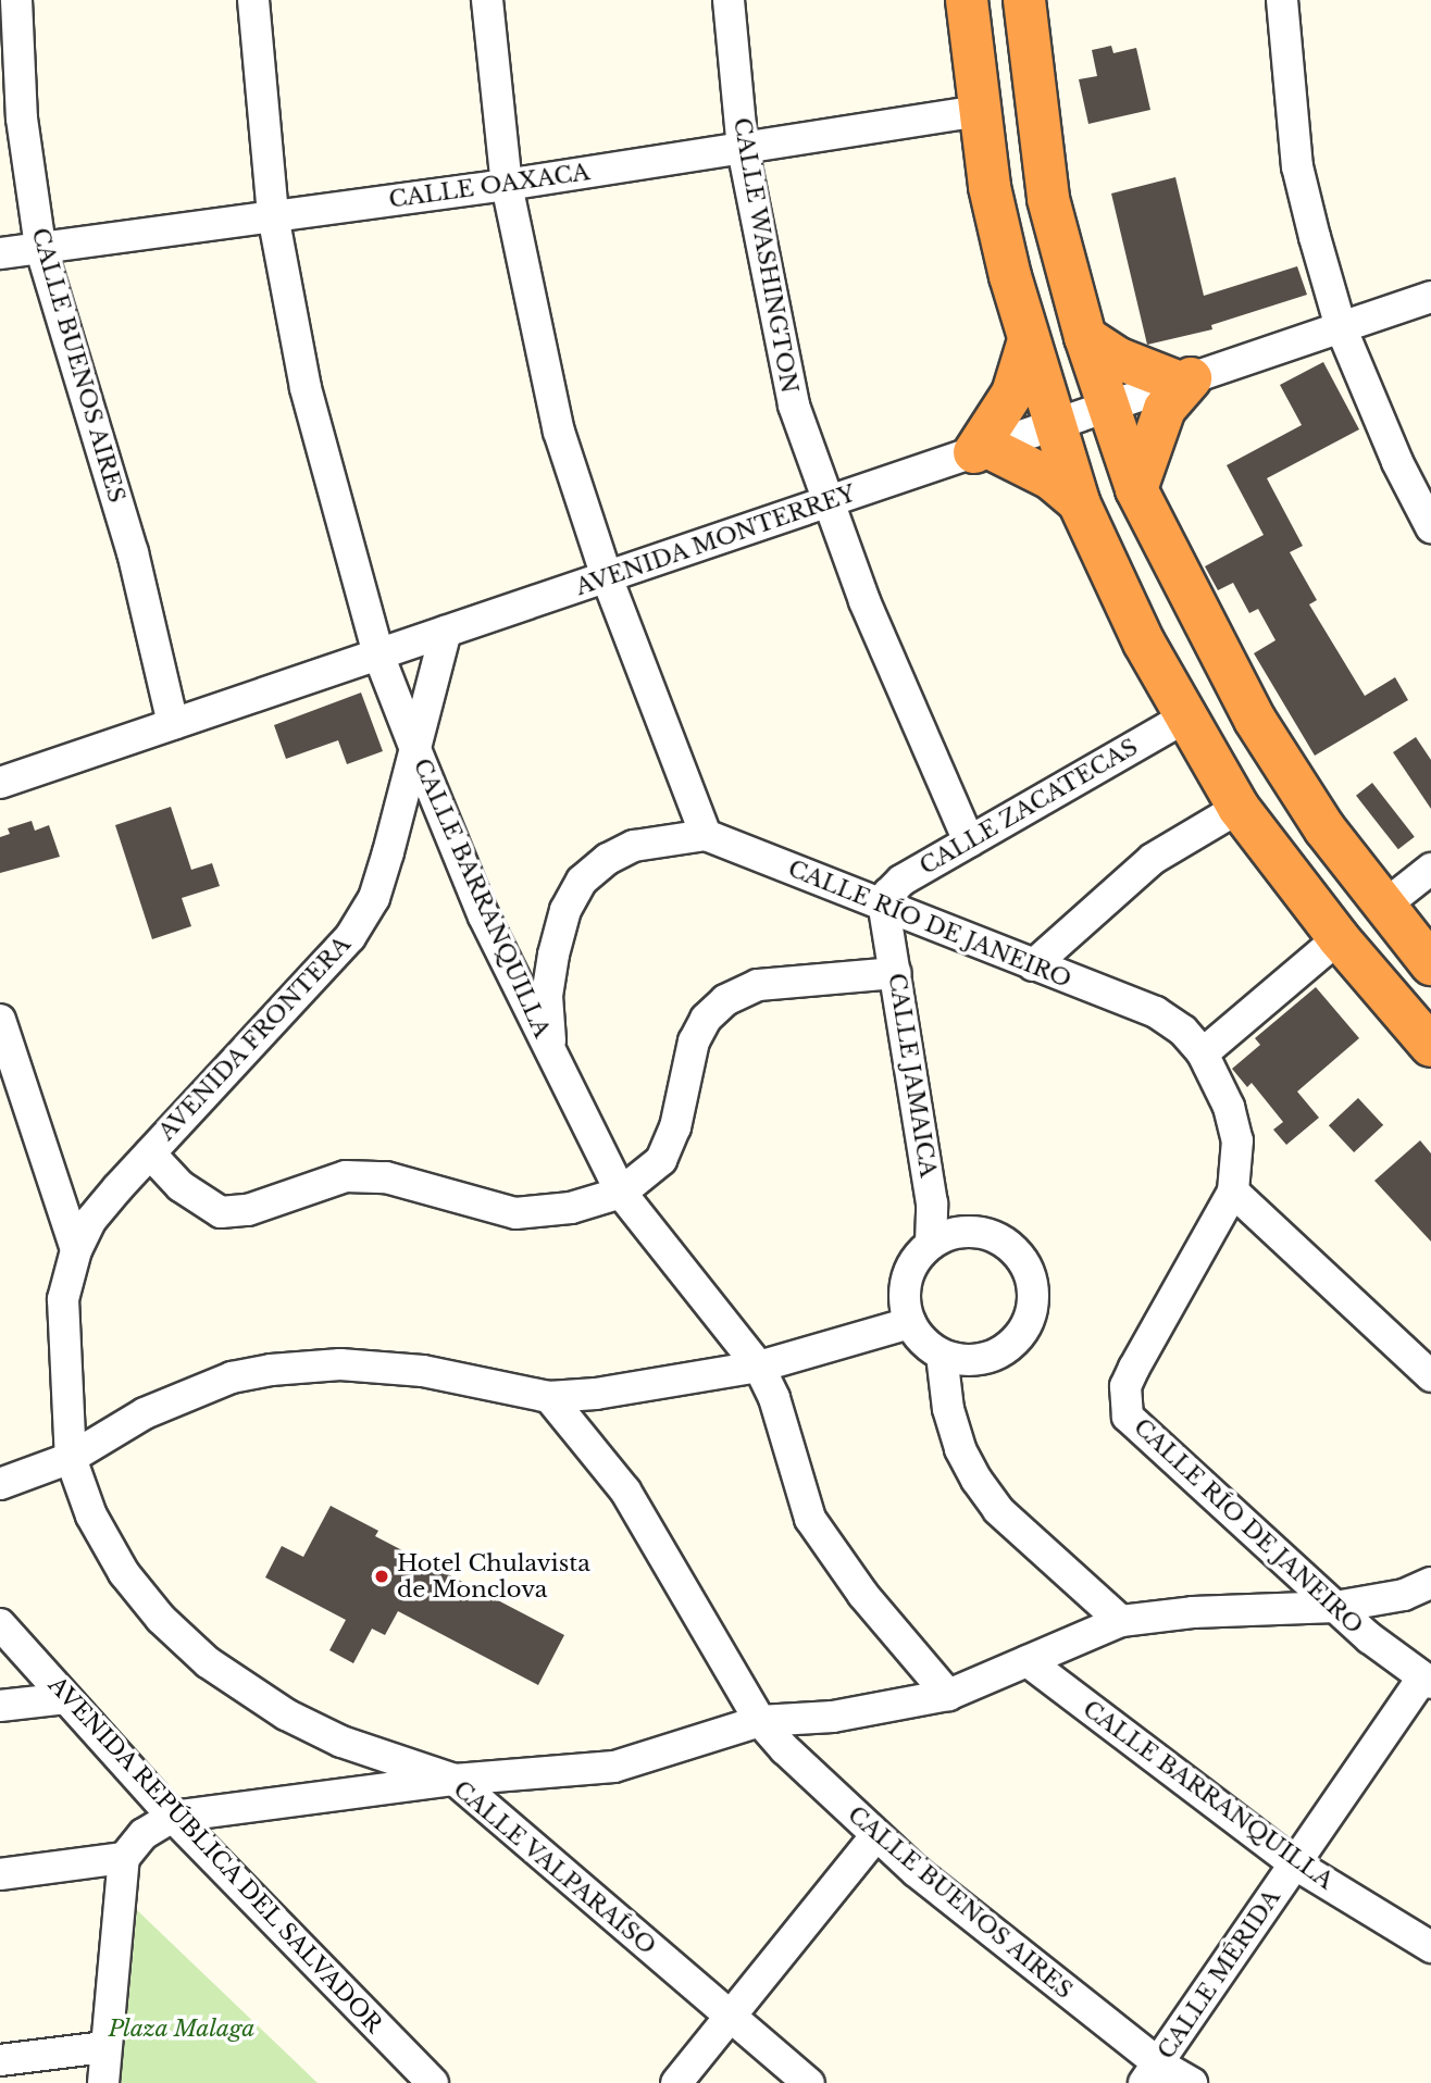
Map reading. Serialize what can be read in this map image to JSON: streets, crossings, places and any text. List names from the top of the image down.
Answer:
{
  "streets": {
    "street": [
      "CALLE OAXACA",
      "CALLE WASHINGTON",
      "CALLE BUENOS AIRES",
      "AVENIDA MONTERREY",
      "CALLE ZACATECAS",
      "CALLE BARRANQUILLA",
      "CALLE RÍO DE JANEIRO",
      "AVENIDA FRONTERA",
      "CALLE JAMAICA",
      "AVENIDA REPÚBLICA DEL SALVADOR",
      "CALLE VALPARAÍSO",
      "CALLE MÉRIDA"
    ]
  },
  "crossings": [
    ["CALLE OAXACA", "CALLE WASHINGTON"],
    ["CALLE OAXACA", "CALLE BUENOS AIRES"],
    ["CALLE OAXACA", "CALLE BARRANQUILLA"],
    ["CALLE WASHINGTON", "AVENIDA MONTERREY"],
    ["CALLE WASHINGTON", "CALLE ZACATECAS"],
    ["CALLE BUENOS AIRES", "AVENIDA MONTERREY"],
    ["CALLE BUENOS AIRES", "CALLE MÉRIDA"],
    ["AVENIDA MONTERREY", "CALLE BARRANQUILLA"],
    ["AVENIDA MONTERREY", "AVENIDA FRONTERA"],
    ["CALLE ZACATECAS", "CALLE RÍO DE JANEIRO"],
    ["CALLE ZACATECAS", "CALLE JAMAICA"],
    ["CALLE BARRANQUILLA", "AVENIDA FRONTERA"],
    ["CALLE BARRANQUILLA", "CALLE MÉRIDA"],
    ["CALLE RÍO DE JANEIRO", "CALLE JAMAICA"],
    ["CALLE RÍO DE JANEIRO", "CALLE MÉRIDA"],
    ["AVENIDA FRONTERA", "CALLE VALPARAÍSO"]
  ],
  "parks": ["Plaza Malaga"],
  "places": ["Hotel Chulavista de Monclova"]
}
